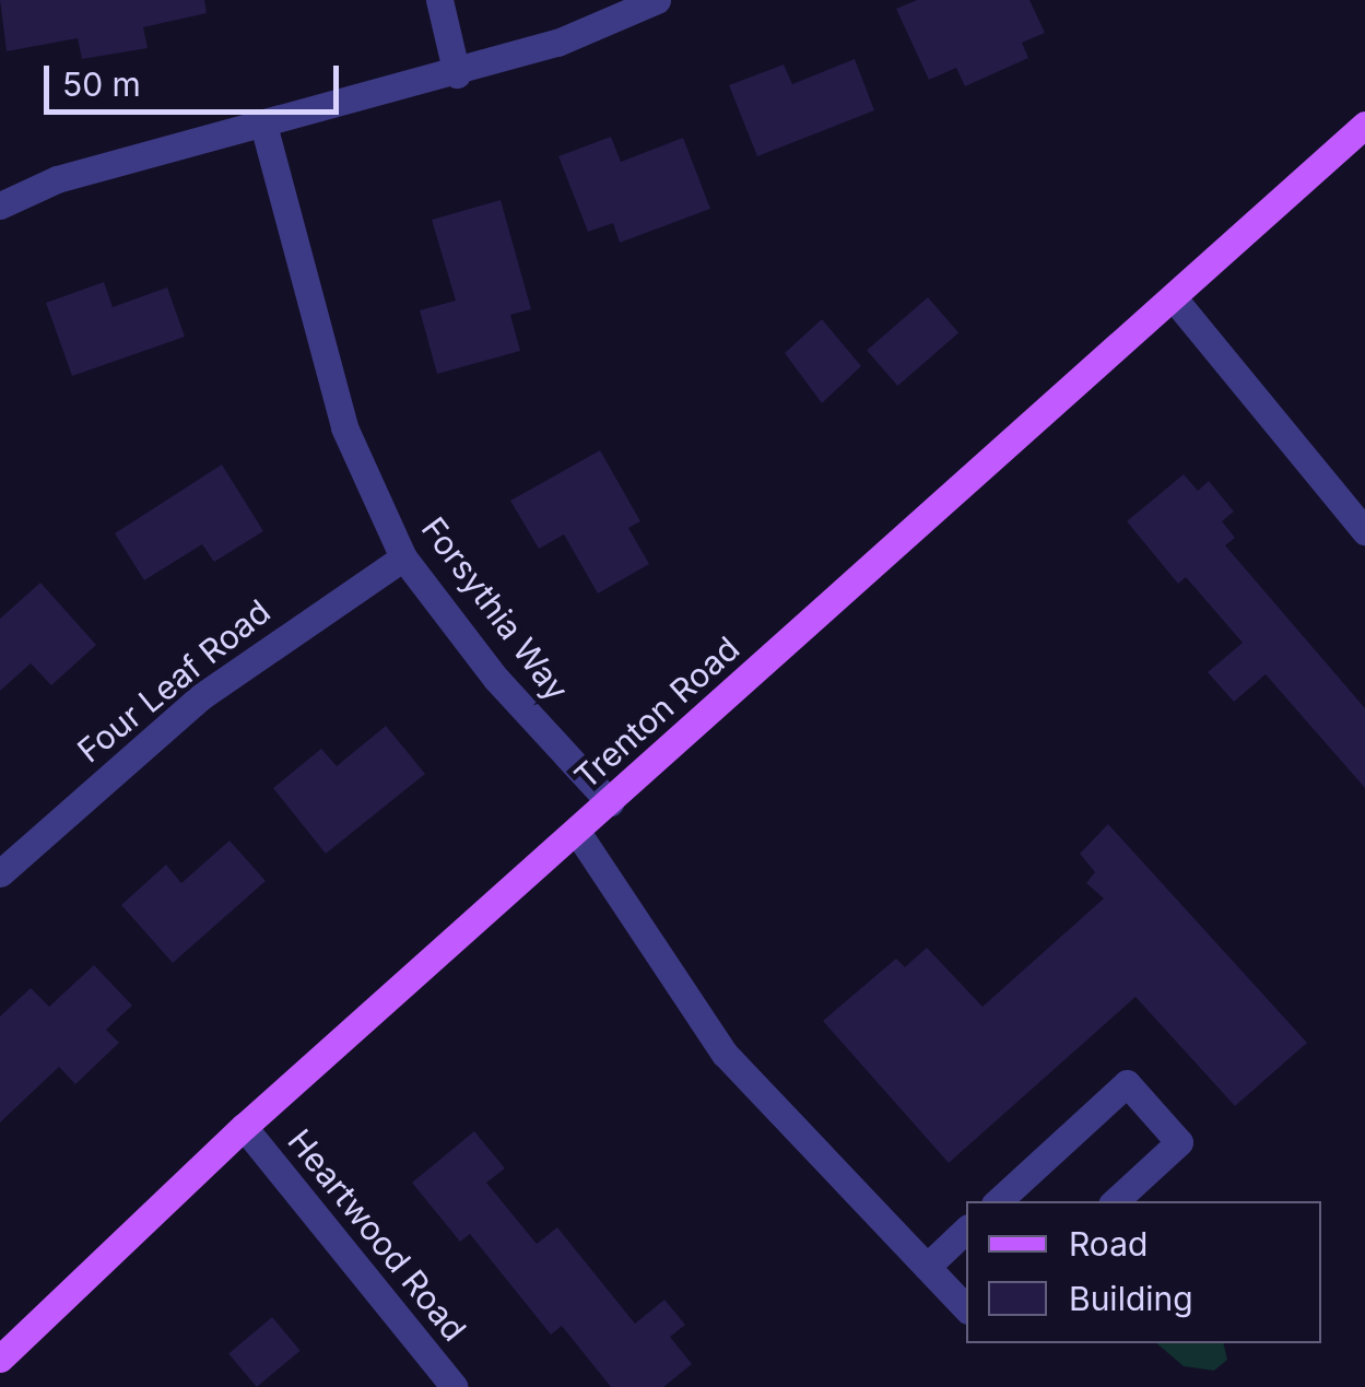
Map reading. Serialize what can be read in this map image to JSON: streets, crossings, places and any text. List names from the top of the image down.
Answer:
{
  "streets": {
    "main road": ["Trenton Road"],
    "street": ["Forsythia Way", "Four Leaf Road", "Heartwood Road"]
  },
  "crossings": [
    ["Forsythia Way", "Four Leaf Road"],
    ["Forsythia Way", "Trenton Road"],
    ["Trenton Road", "Heartwood Road"]
  ],
  "legend": ["Road", "Building"],
  "scale_bar": "50 m"
}
